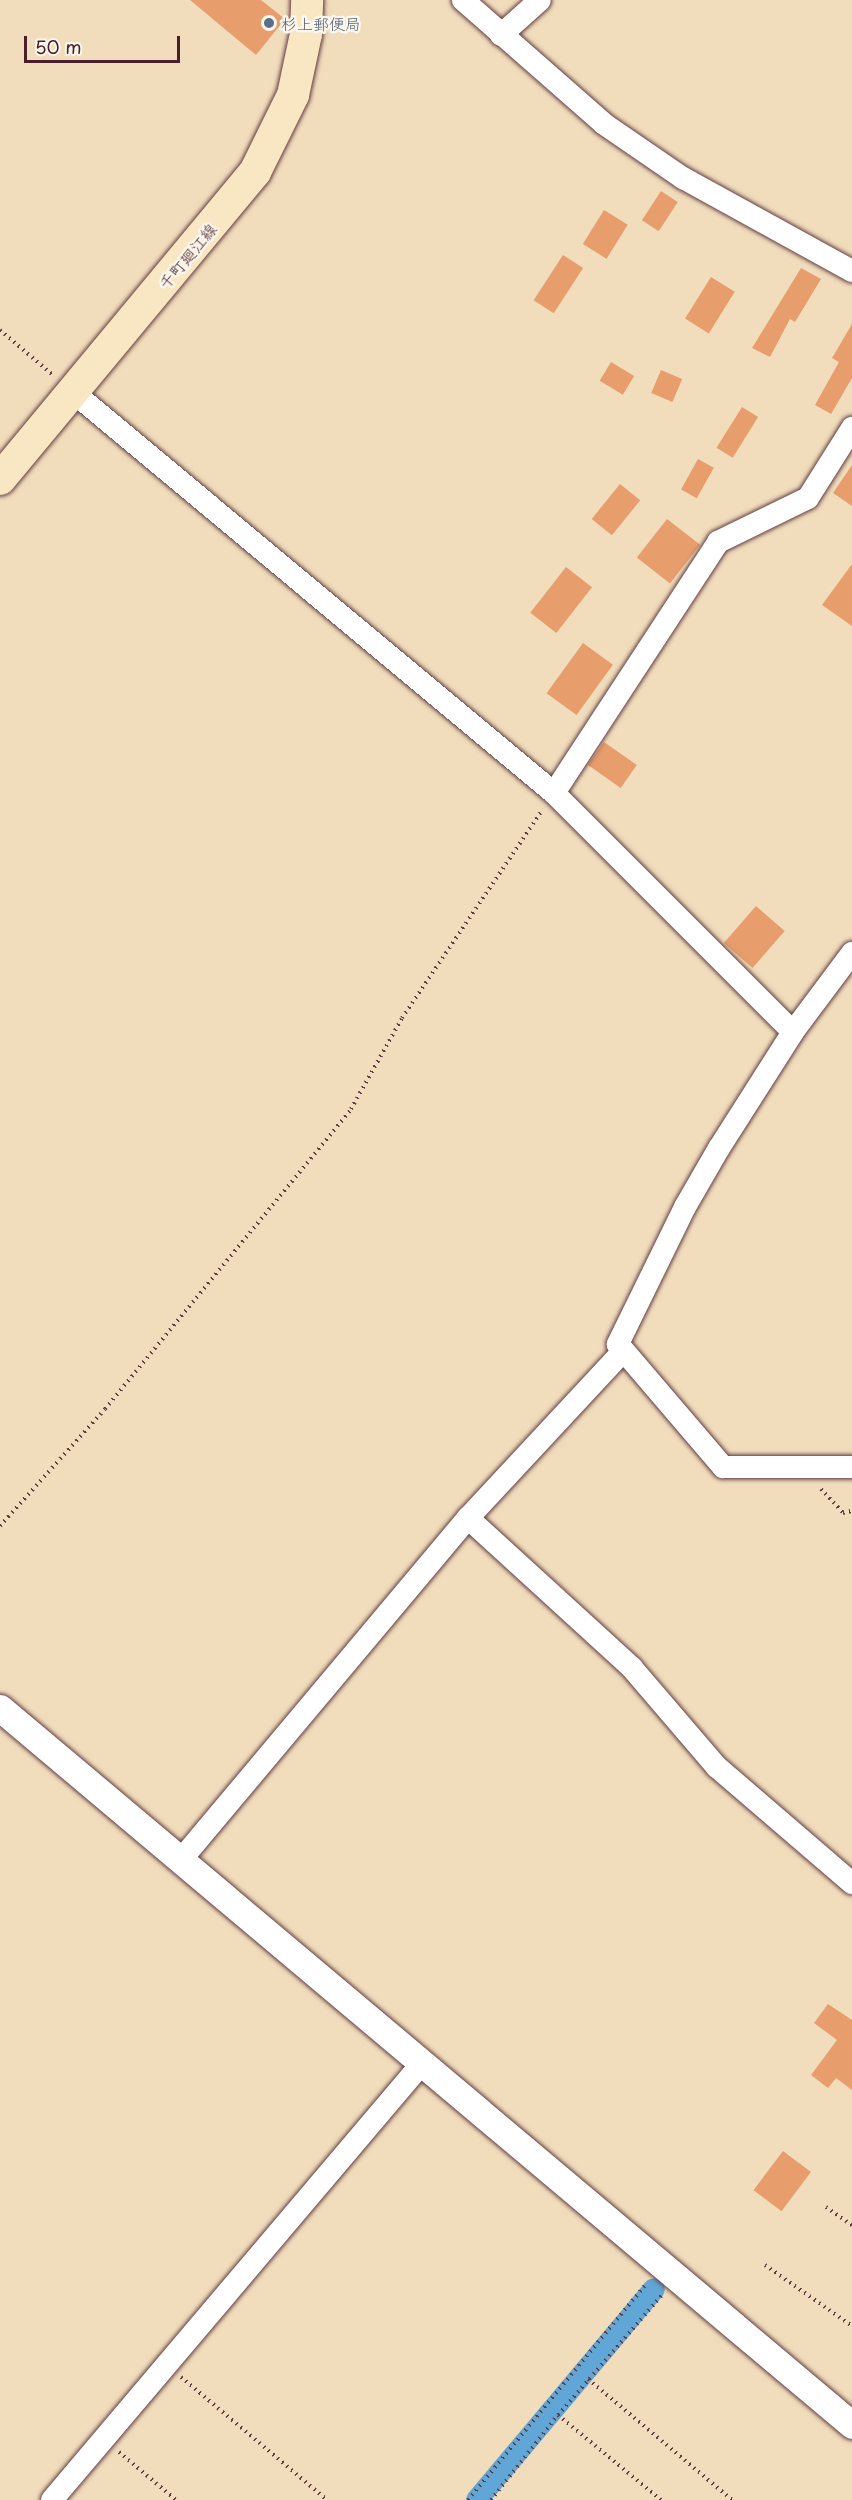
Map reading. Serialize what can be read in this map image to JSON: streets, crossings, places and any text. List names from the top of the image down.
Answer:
{
  "streets": {
    "main road": ["千町廻江線"]
  },
  "places": ["杉上郵便局"],
  "scale_bar": "50 m"
}
